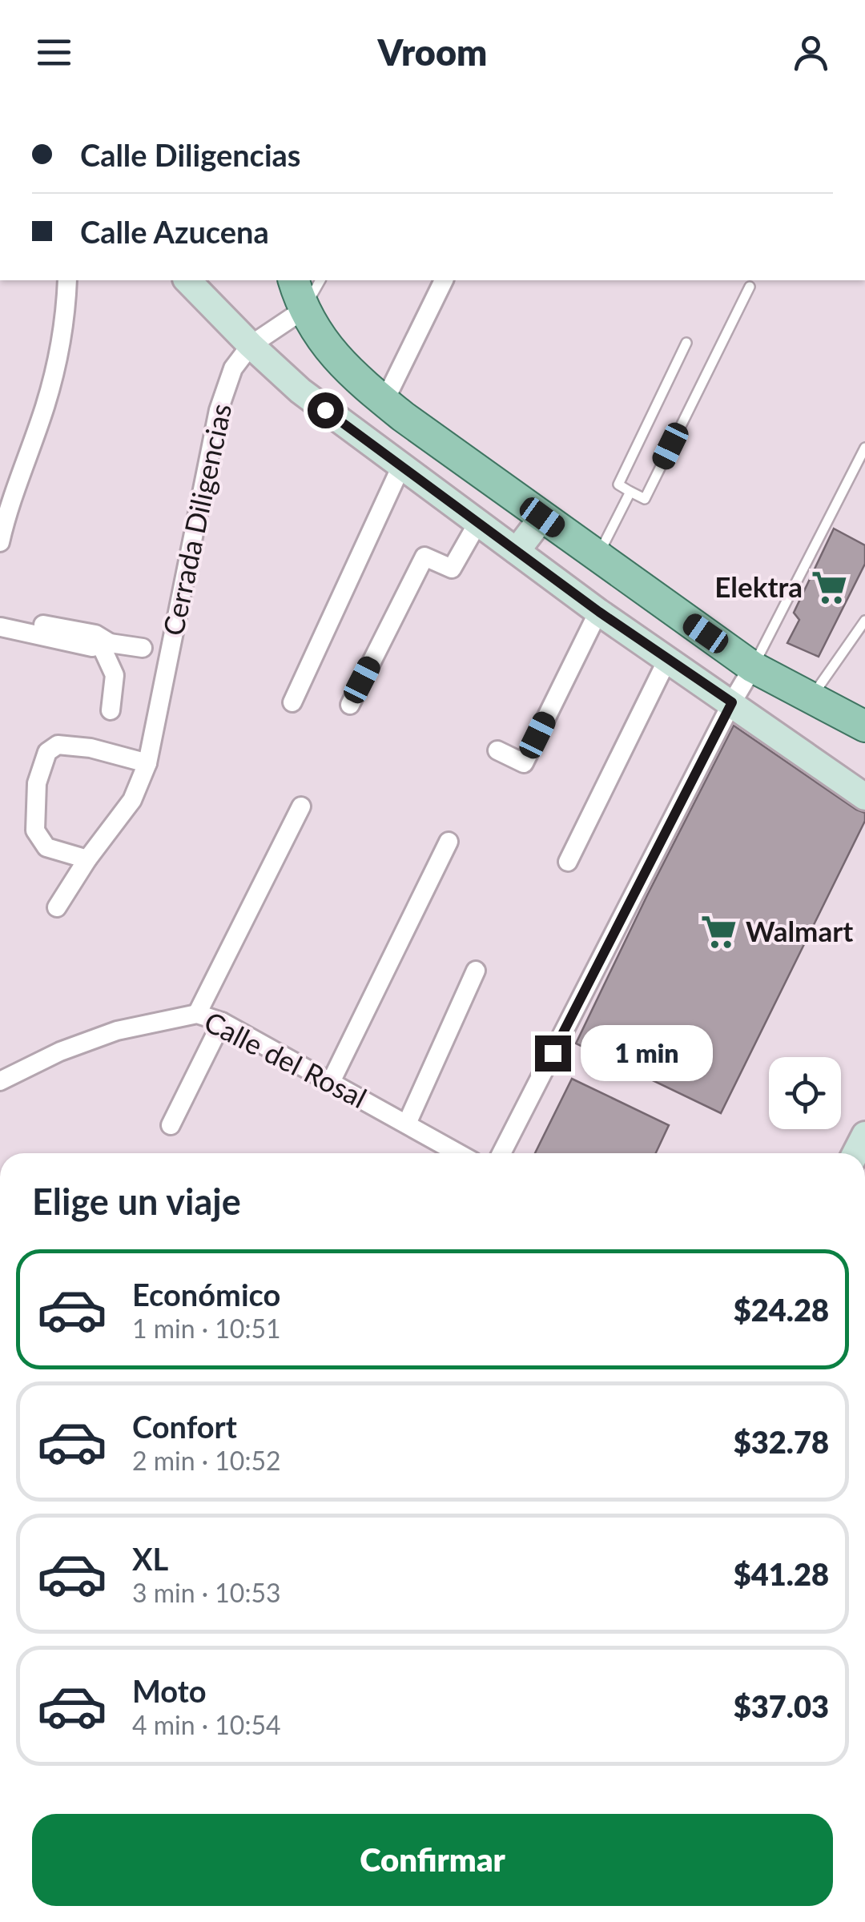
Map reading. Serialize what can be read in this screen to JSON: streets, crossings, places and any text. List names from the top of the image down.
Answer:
{
  "streets": {
    "street": ["Cerrada Diligencias", "Calle del Rosal"]
  },
  "places": {
    "supermarket": ["Elektra", "Walmart"]
  },
  "page": {
    "header": "Vroom",
    "banner": ["Calle Diligencias", "Calle Azucena"],
    "bubble": "1 min",
    "heading": "Elige un viaje",
    "list": [
      {
        "name": "Económico",
        "note": "1 min · 10:51",
        "value": "$24.28"
      },
      {
        "name": "Confort",
        "note": "2 min · 10:52",
        "value": "$32.78"
      },
      {
        "name": "XL",
        "note": "3 min · 10:53",
        "value": "$41.28"
      },
      {
        "name": "Moto",
        "note": "4 min · 10:54",
        "value": "$37.03"
      }
    ],
    "buttons": "Confirmar"
  }
}
